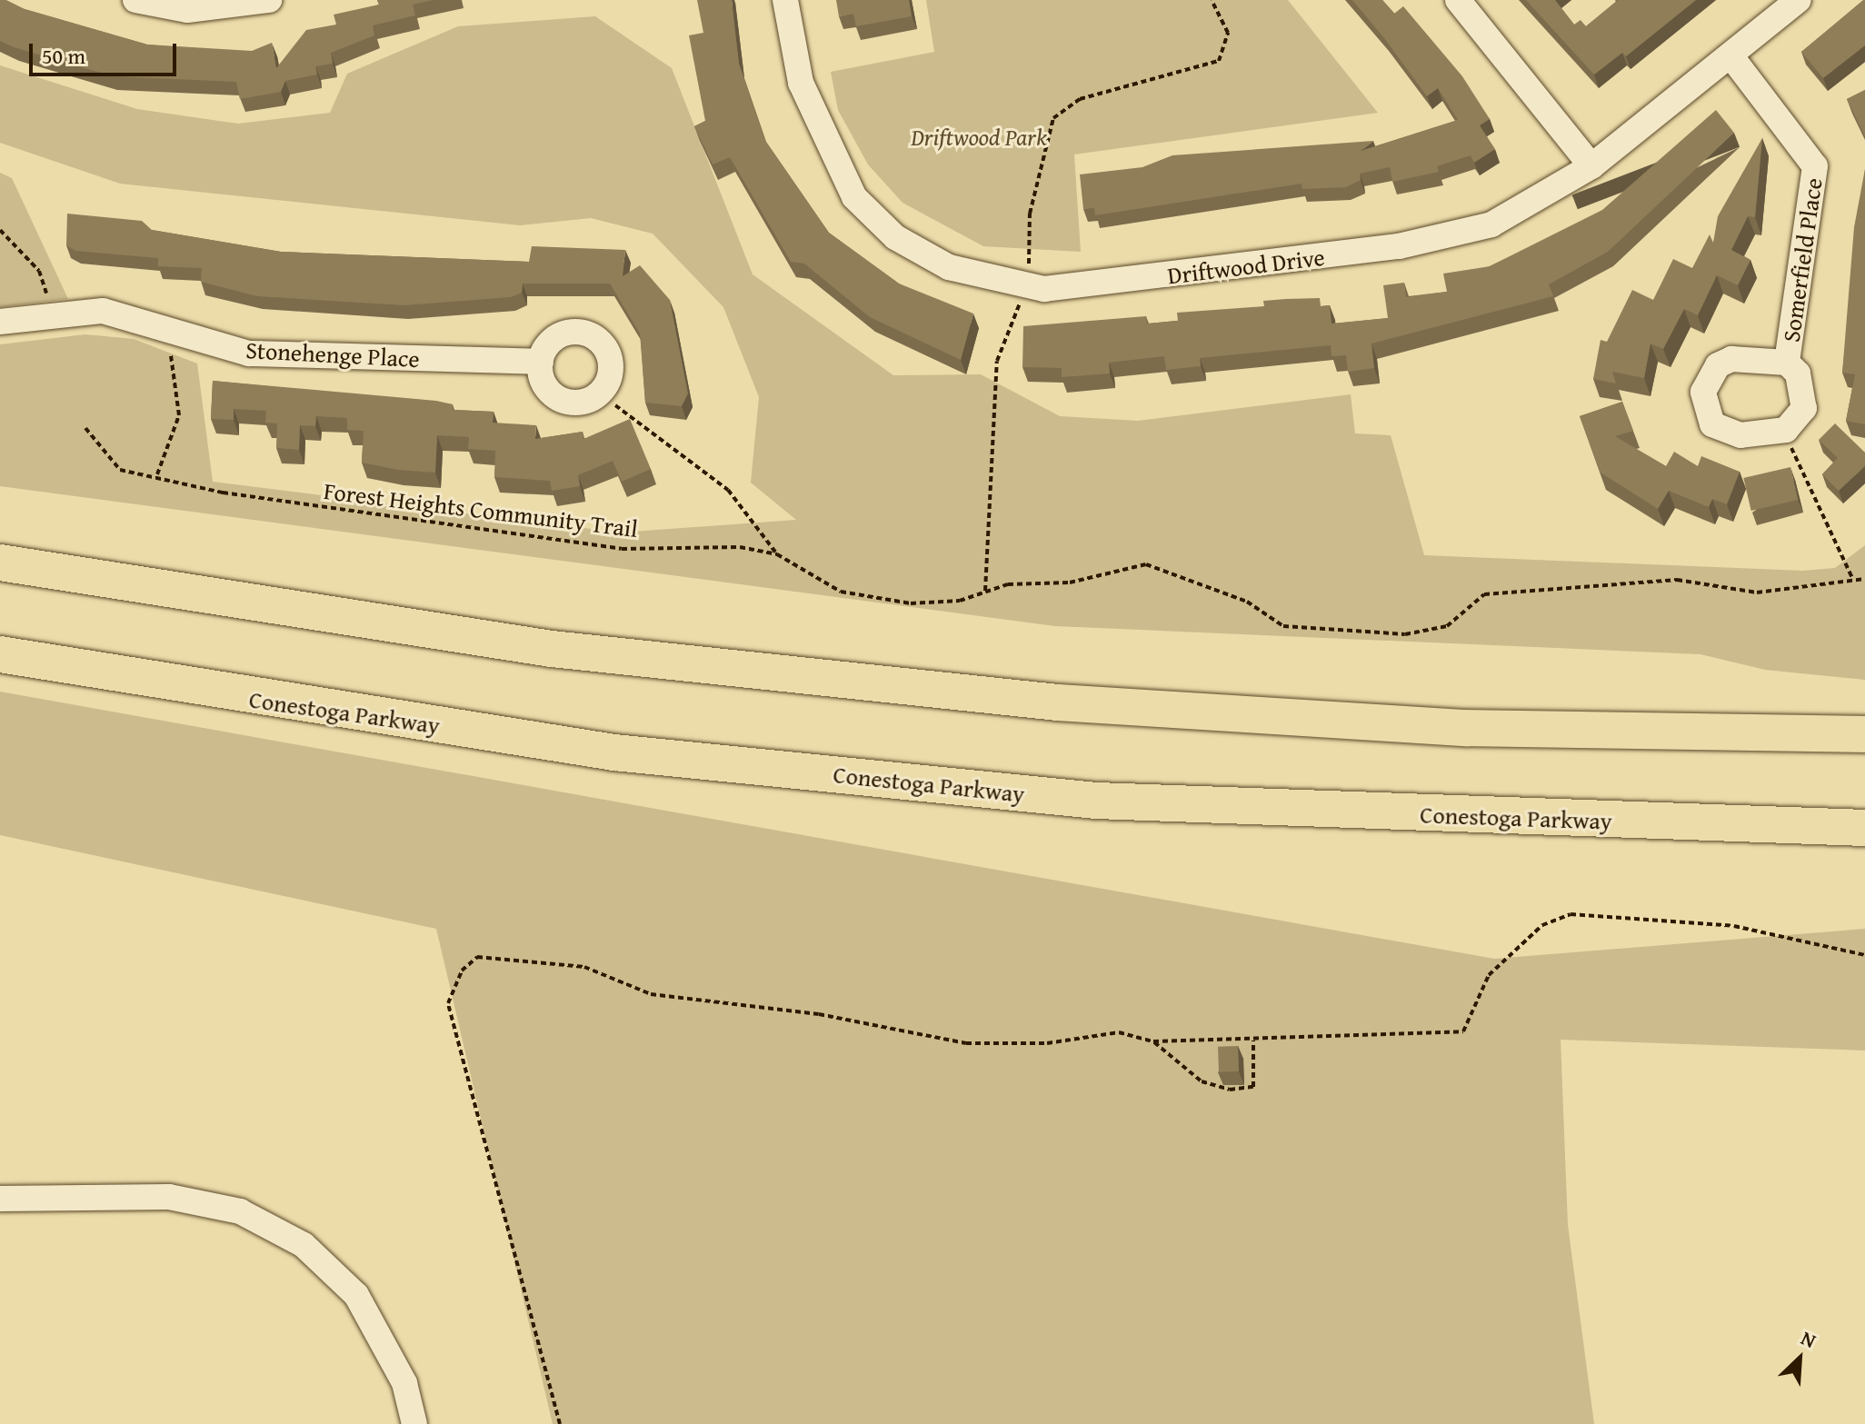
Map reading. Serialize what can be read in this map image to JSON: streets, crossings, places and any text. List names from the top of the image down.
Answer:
{
  "streets": {
    "highway": ["Conestoga Parkway"],
    "street": ["Somerfield Place", "Driftwood Drive", "Stonehenge Place"],
    "path": ["Forest Heights Community Trail"]
  },
  "crossings": [
    ["Somerfield Place", "Driftwood Drive"]
  ],
  "parks": ["Driftwood Park"],
  "scale_bar": "50 m",
  "north": "top right"
}
